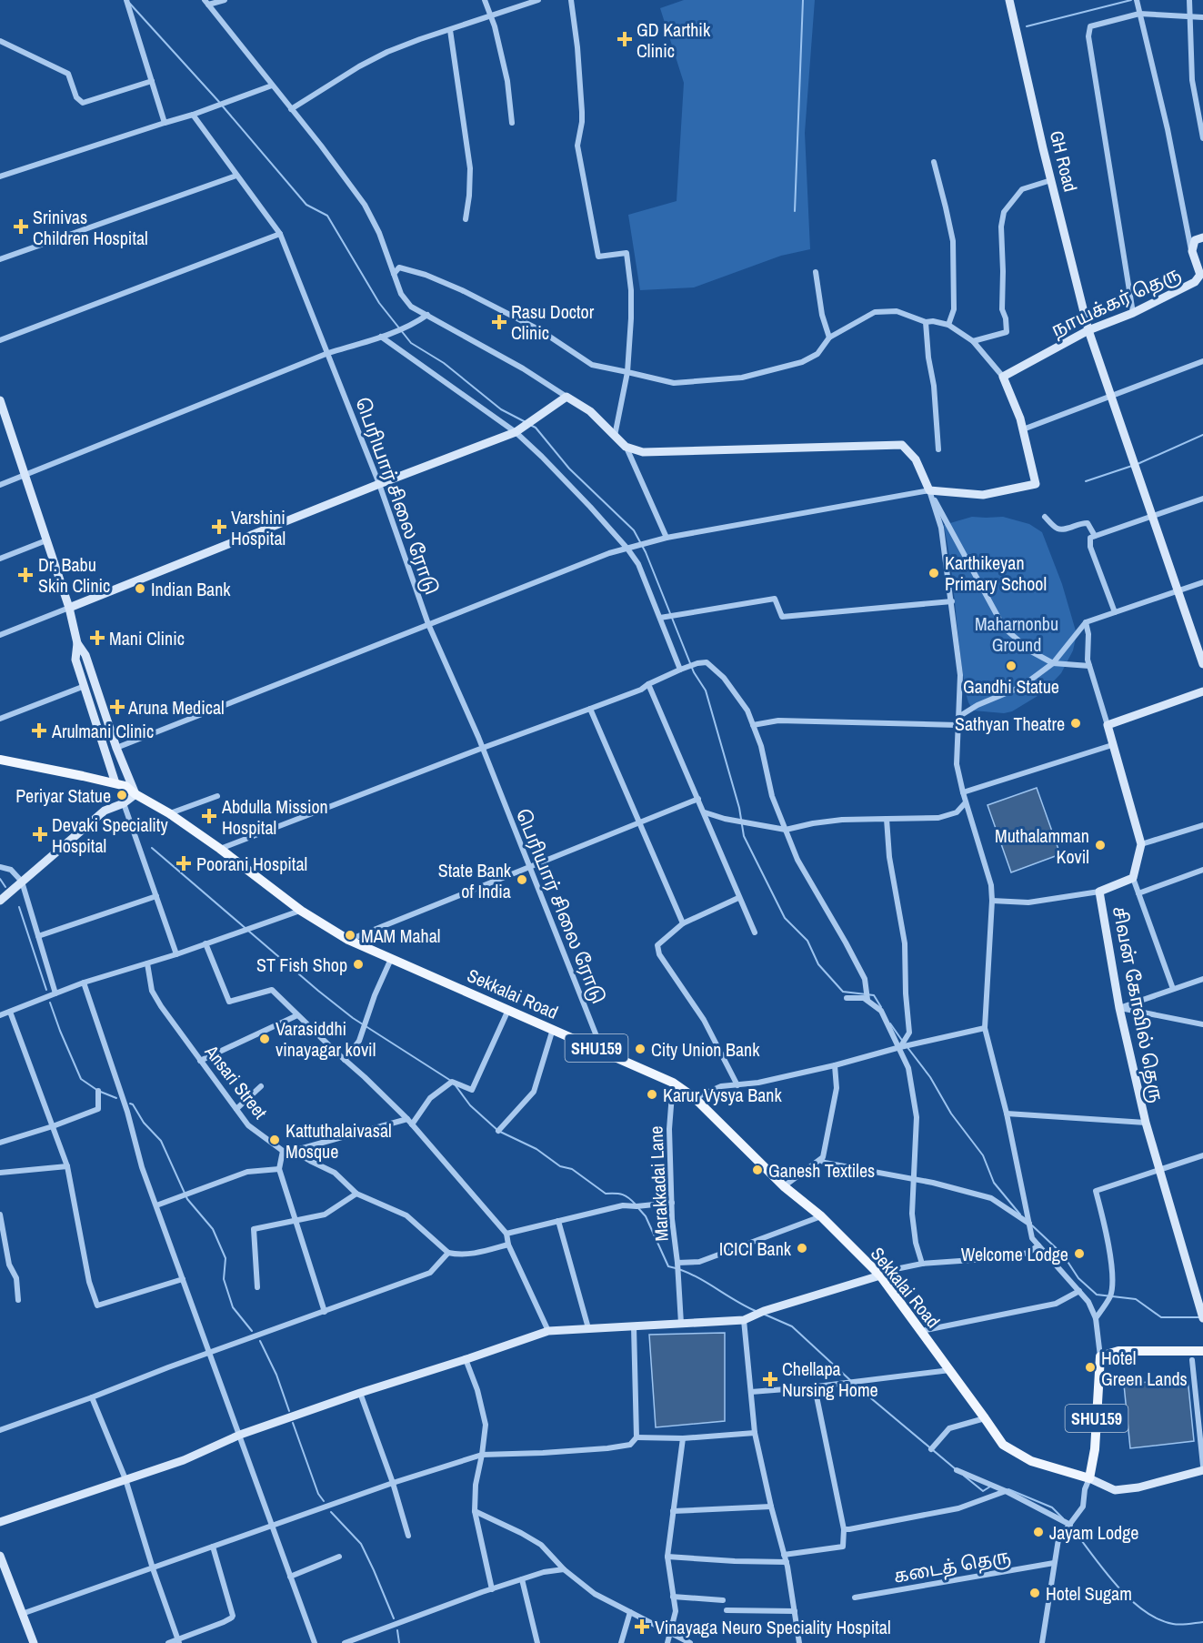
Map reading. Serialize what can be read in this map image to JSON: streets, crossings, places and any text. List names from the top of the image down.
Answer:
{
  "streets": {
    "main road": ["Sekkalai Road", "SHU159"],
    "street": [
      "GH Road",
      "நாயக்கர் தெரு",
      "பெரியார் சிலை ரோடு",
      "சிவன் கோவில் தெரு",
      "Ansari Street",
      "Marakkadai Lane",
      "கடைத் தெரு"
    ]
  },
  "crossings": [
    ["GH Road", "நாயக்கர் தெரு"],
    ["பெரியார் சிலை ரோடு", "Sekkalai Road"],
    ["Sekkalai Road", "SHU159"],
    ["Sekkalai Road", "Marakkadai Lane"]
  ],
  "parks": ["Maharnonbu Ground"],
  "places": {
    "health": [
      "GD Karthik Clinic",
      "Srinivas Children Hospital",
      "Rasu Doctor Clinic",
      "Varshini Hospital",
      "Dr. Babu Skin Clinic",
      "Mani Clinic",
      "Aruna Medical",
      "Arulmani Clinic",
      "Abdulla Mission Hospital",
      "Devaki Speciality Hospital",
      "Poorani Hospital",
      "Chellapa Nursing Home",
      "Vinayaga Neuro Speciality Hospital"
    ],
    "other": [
      "Karthikeyan Primary School",
      "Indian Bank",
      "Gandhi Statue",
      "Sathyan Theatre",
      "Periyar Statue",
      "Muthalamman Kovil",
      "State Bank of India",
      "MAM Mahal",
      "ST Fish Shop",
      "Varasiddhi vinayagar kovil",
      "City Union Bank",
      "Karur Vysya Bank",
      "Kattuthalaivasal Mosque",
      "Ganesh Textiles",
      "ICICI Bank",
      "Welcome Lodge",
      "Hotel Green Lands",
      "Jayam Lodge",
      "Hotel Sugam"
    ]
  }
}
